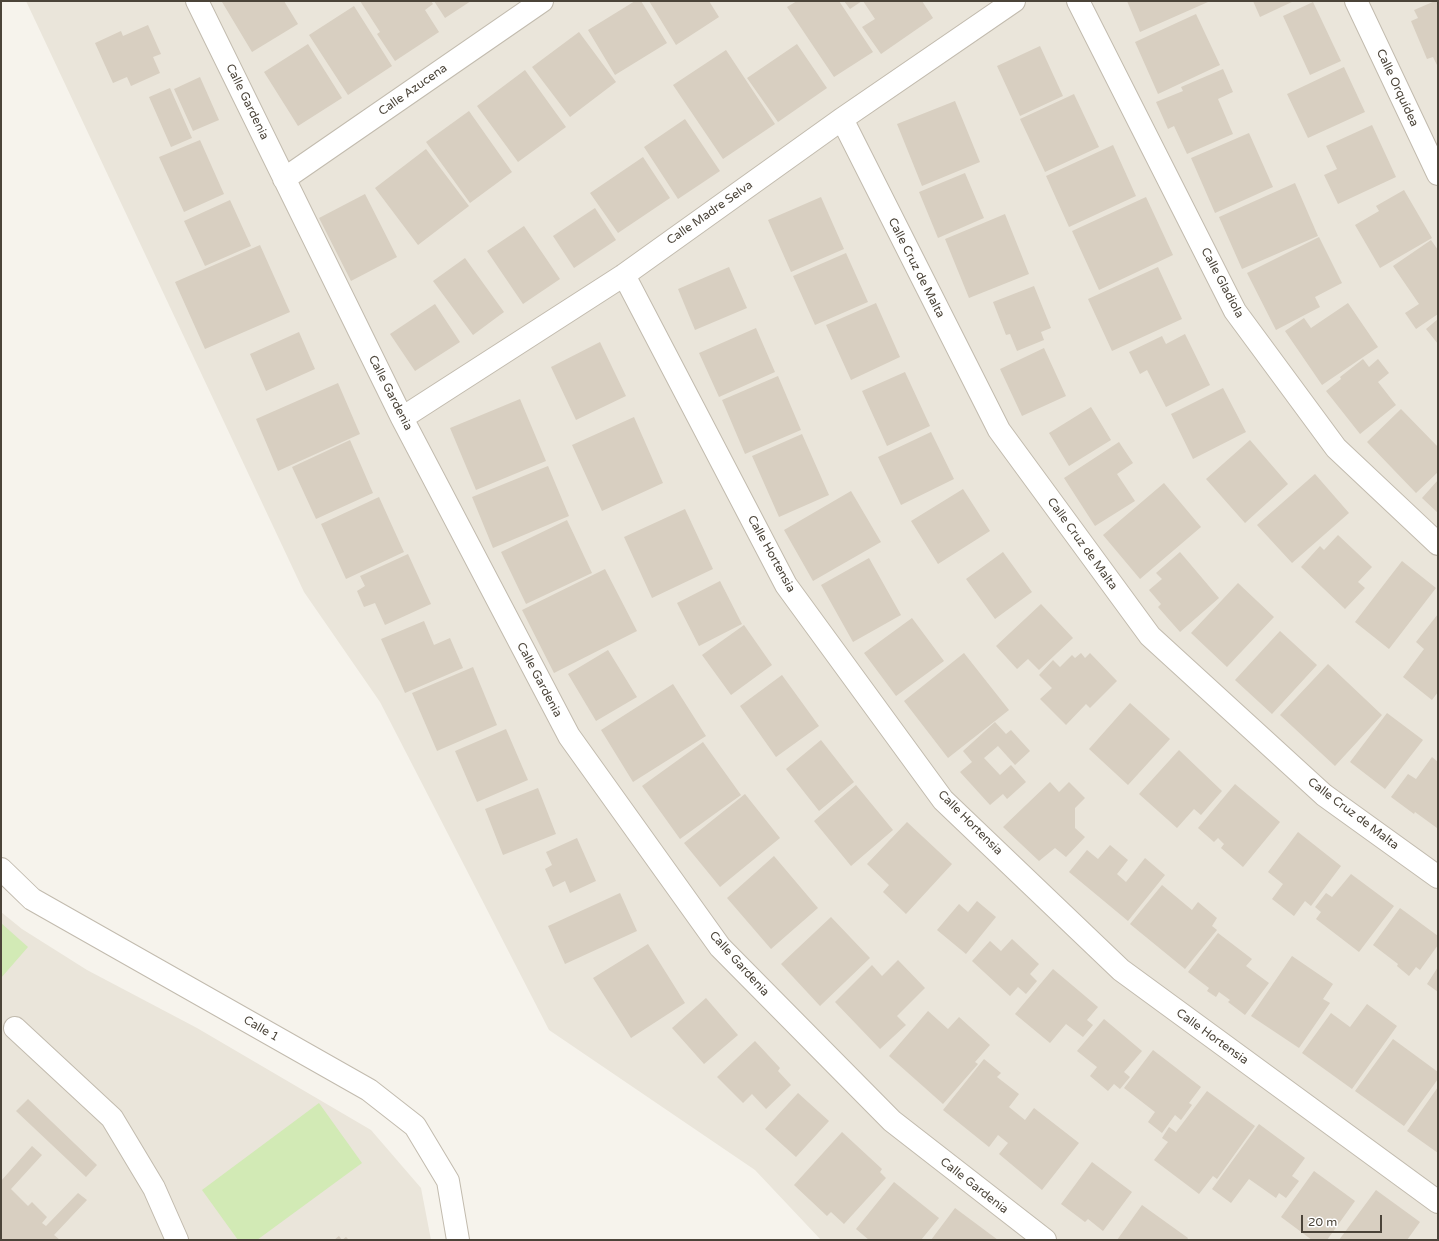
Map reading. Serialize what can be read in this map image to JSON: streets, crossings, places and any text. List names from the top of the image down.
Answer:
{
  "streets": {
    "street": [
      "Calle Orquídea",
      "Calle Azucena",
      "Calle Gardenia",
      "Calle Madre Selva",
      "Calle Cruz de Malta",
      "Calle Gladiola",
      "Calle Hortensia",
      "Calle 1"
    ]
  },
  "crossings": [
    ["Calle Azucena", "Calle Gardenia"],
    ["Calle Gardenia", "Calle Madre Selva"],
    ["Calle Madre Selva", "Calle Cruz de Malta"],
    ["Calle Madre Selva", "Calle Hortensia"]
  ],
  "scale_bar": "20 m"
}
